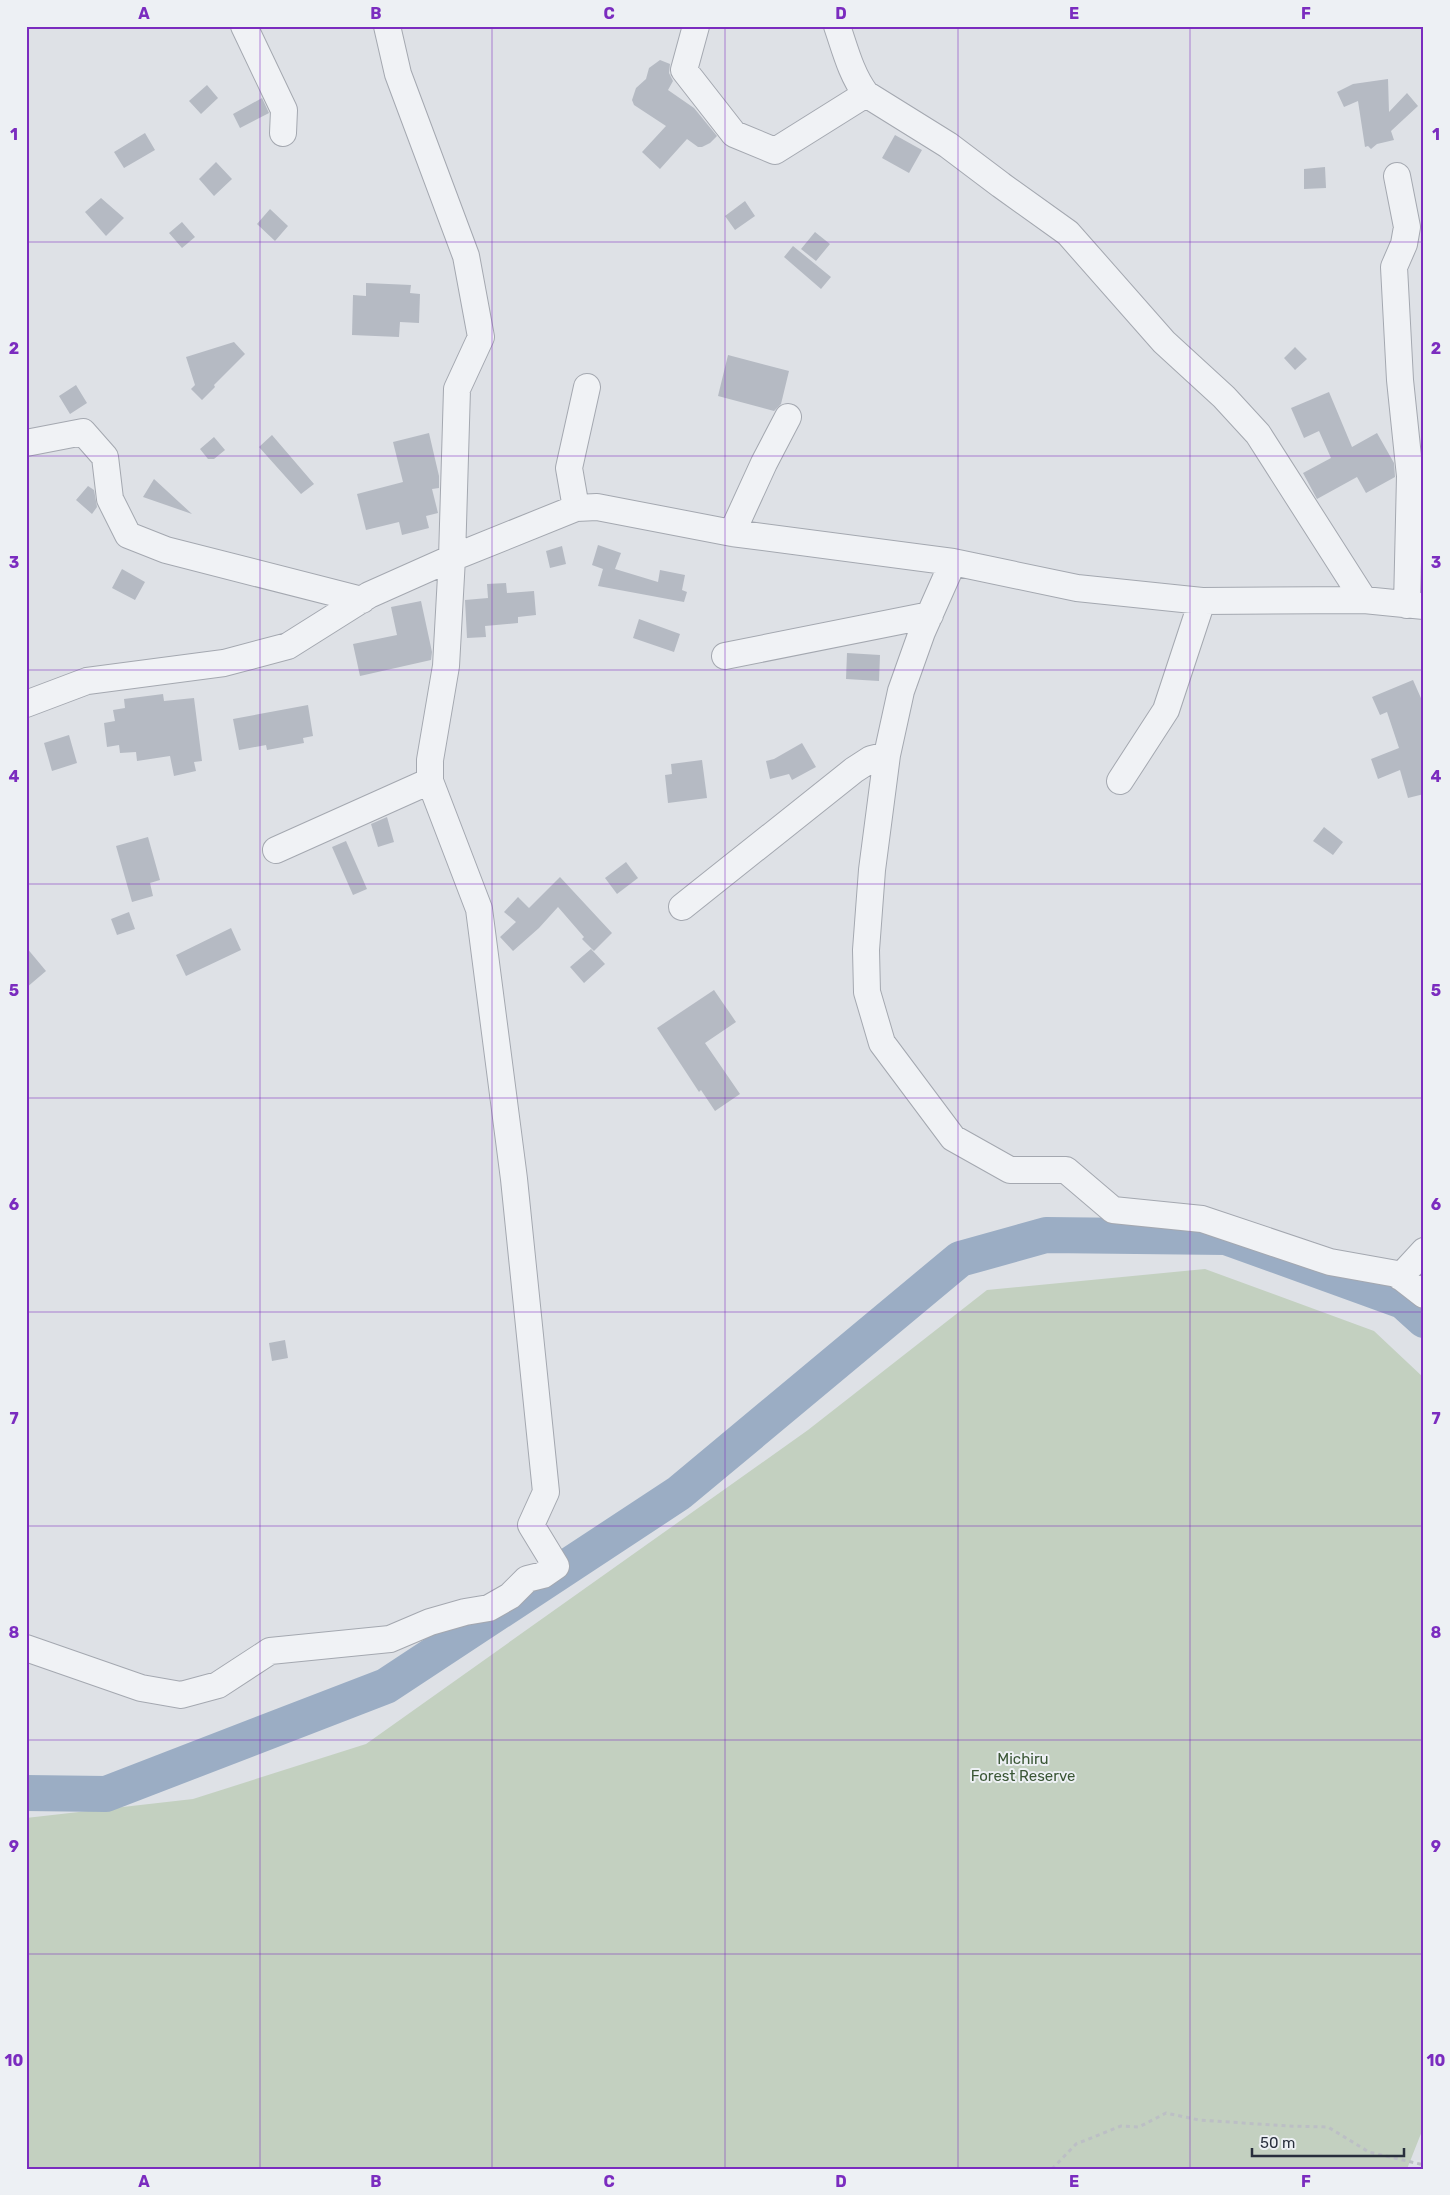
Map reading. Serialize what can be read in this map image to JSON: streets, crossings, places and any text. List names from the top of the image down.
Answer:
{
  "parks": ["Michiru Forest Reserve"],
  "scale_bar": "50 m",
  "grid": {
    "columns": [
      "A",
      "B",
      "C",
      "D",
      "E",
      "F"
    ],
    "rows": [
      "1",
      "2",
      "3",
      "4",
      "5",
      "6",
      "7",
      "8",
      "9",
      "10"
    ]
  }
}
